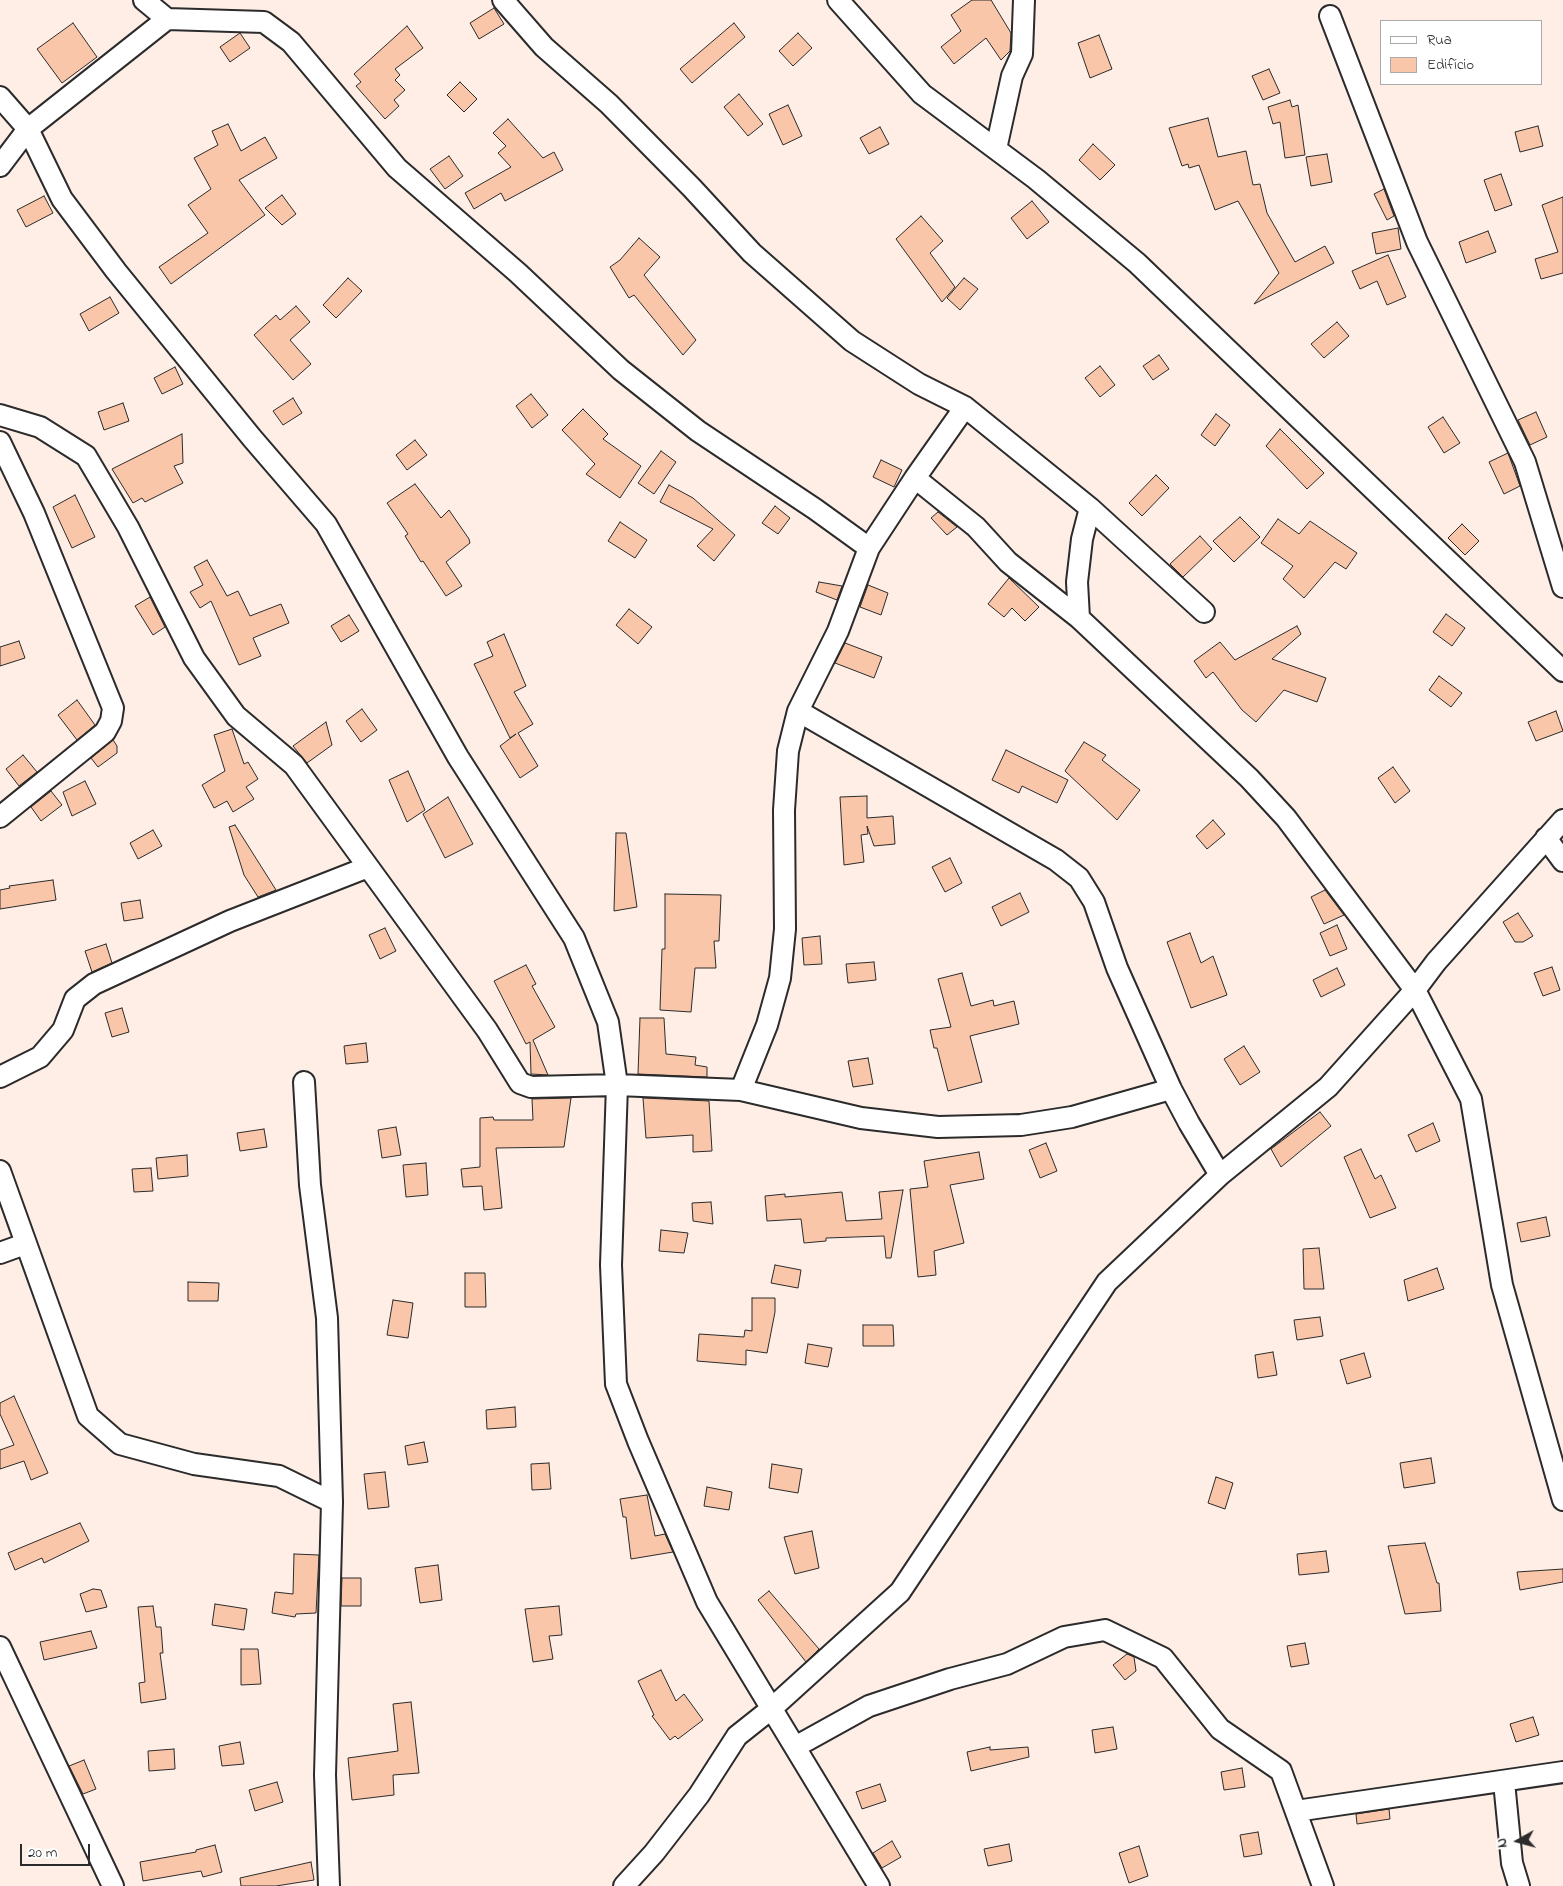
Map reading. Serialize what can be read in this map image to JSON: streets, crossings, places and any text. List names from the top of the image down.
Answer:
{
  "legend": ["Rua", "Edifício"],
  "scale_bar": "20 m",
  "north": "left"
}
